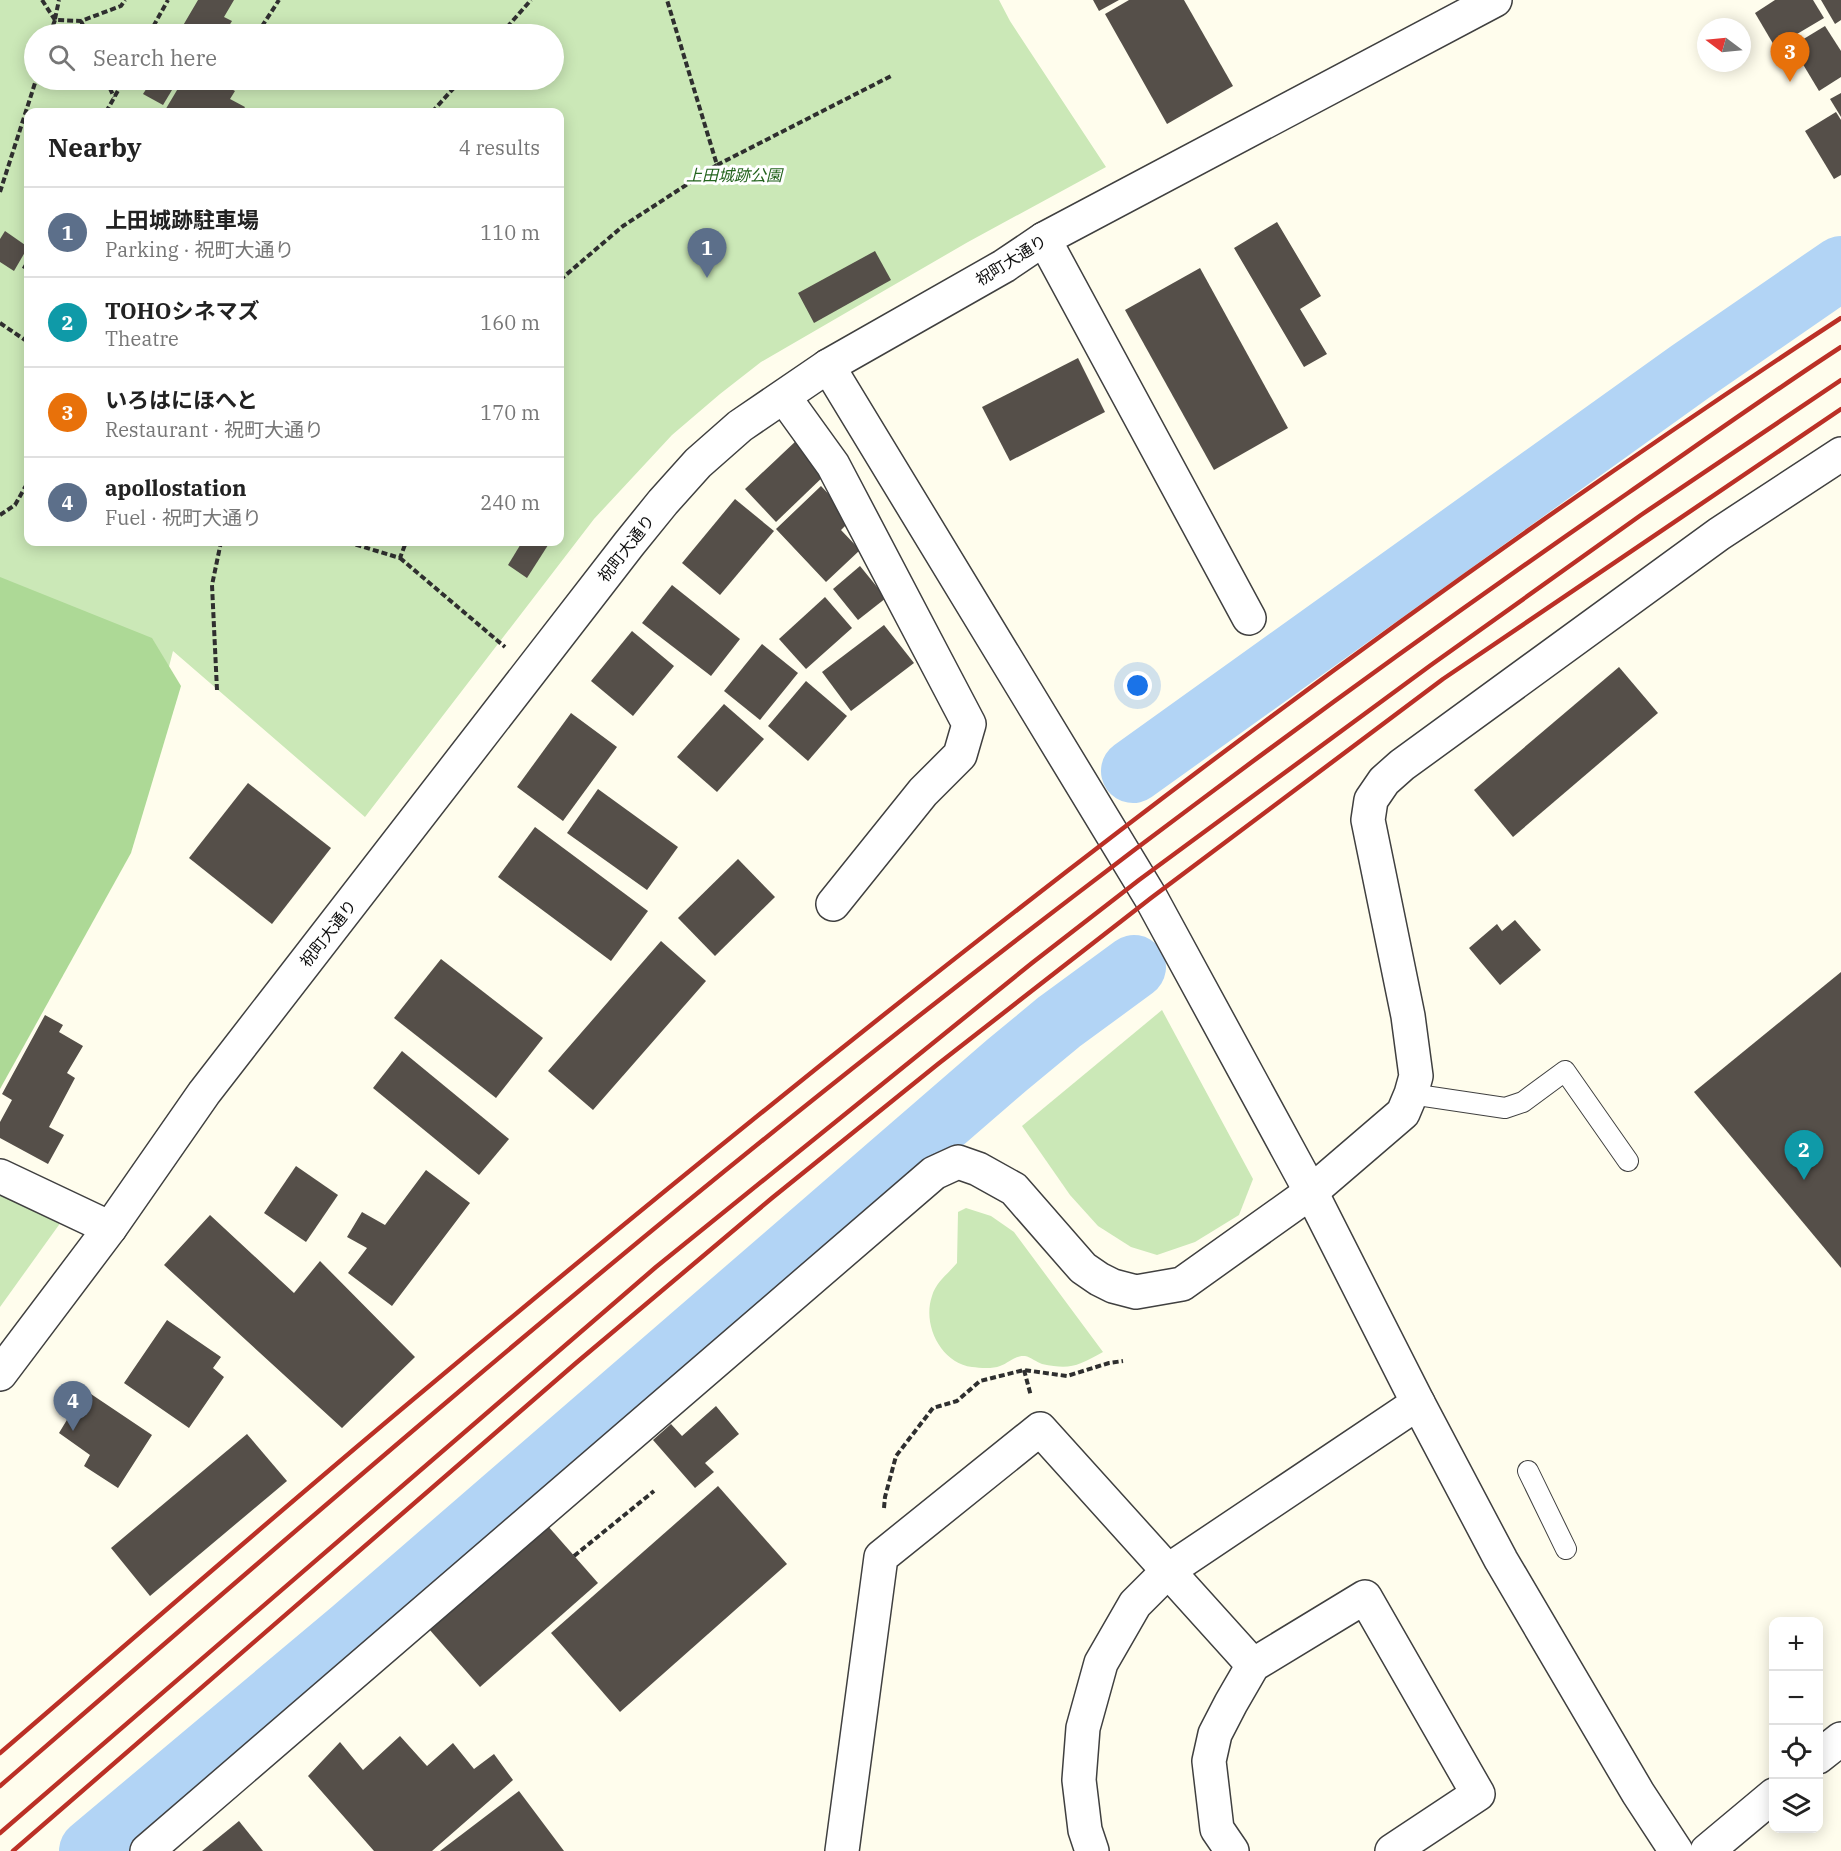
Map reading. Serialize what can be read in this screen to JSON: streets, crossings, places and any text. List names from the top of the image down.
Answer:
{
  "streets": {
    "street": ["祝町大通り"]
  },
  "parks": ["上田城跡公園"],
  "north": "left",
  "page": {
    "search": "Search here",
    "pins": [
      "3",
      "1",
      "2",
      "4"
    ],
    "heading": ["Nearby", "4 results"],
    "list": [
      {
        "mark": "1",
        "name": "上田城跡駐車場",
        "note": "Parking · 祝町大通り",
        "value": "110 m"
      },
      {
        "mark": "2",
        "name": "TOHOシネマズ",
        "note": "Theatre",
        "value": "160 m"
      },
      {
        "mark": "3",
        "name": "いろはにほへと",
        "note": "Restaurant · 祝町大通り",
        "value": "170 m"
      },
      {
        "mark": "4",
        "name": "apollostation",
        "note": "Fuel · 祝町大通り",
        "value": "240 m"
      }
    ],
    "map_buttons": ["+", "−"]
  }
}
